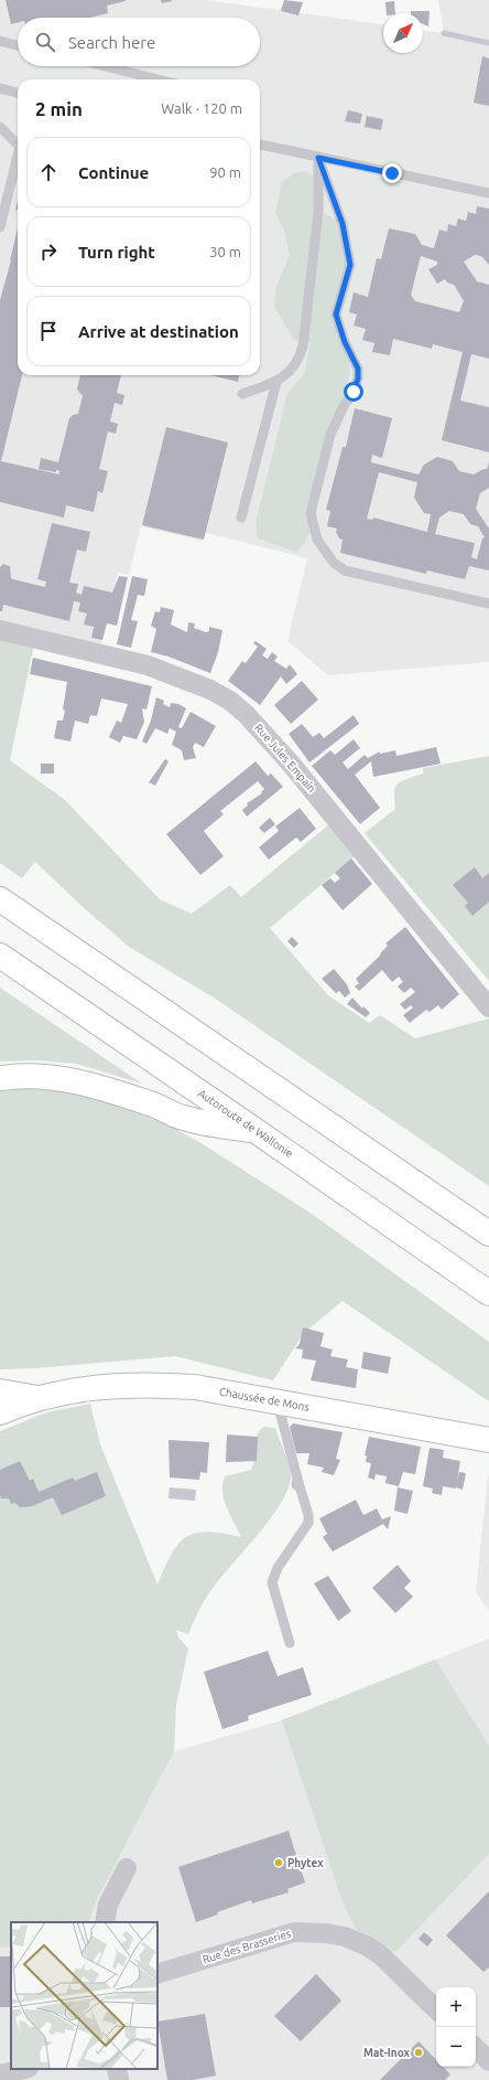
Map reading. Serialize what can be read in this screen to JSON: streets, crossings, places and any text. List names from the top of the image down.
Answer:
{
  "streets": {
    "main road": ["Autoroute de Wallonie", "Chaussée de Mons"],
    "street": ["Rue Jules Empain", "Rue des Brasseries"]
  },
  "places": ["Phytex", "Mat-Inox"],
  "north": "top right",
  "page": {
    "search": "Search here",
    "heading": ["2 min", "Walk · 120 m"],
    "list": [
      ["Continue", "90 m"],
      ["Turn right", "30 m"],
      "Arrive at destination"
    ],
    "map_buttons": ["+", "−"]
  }
}
